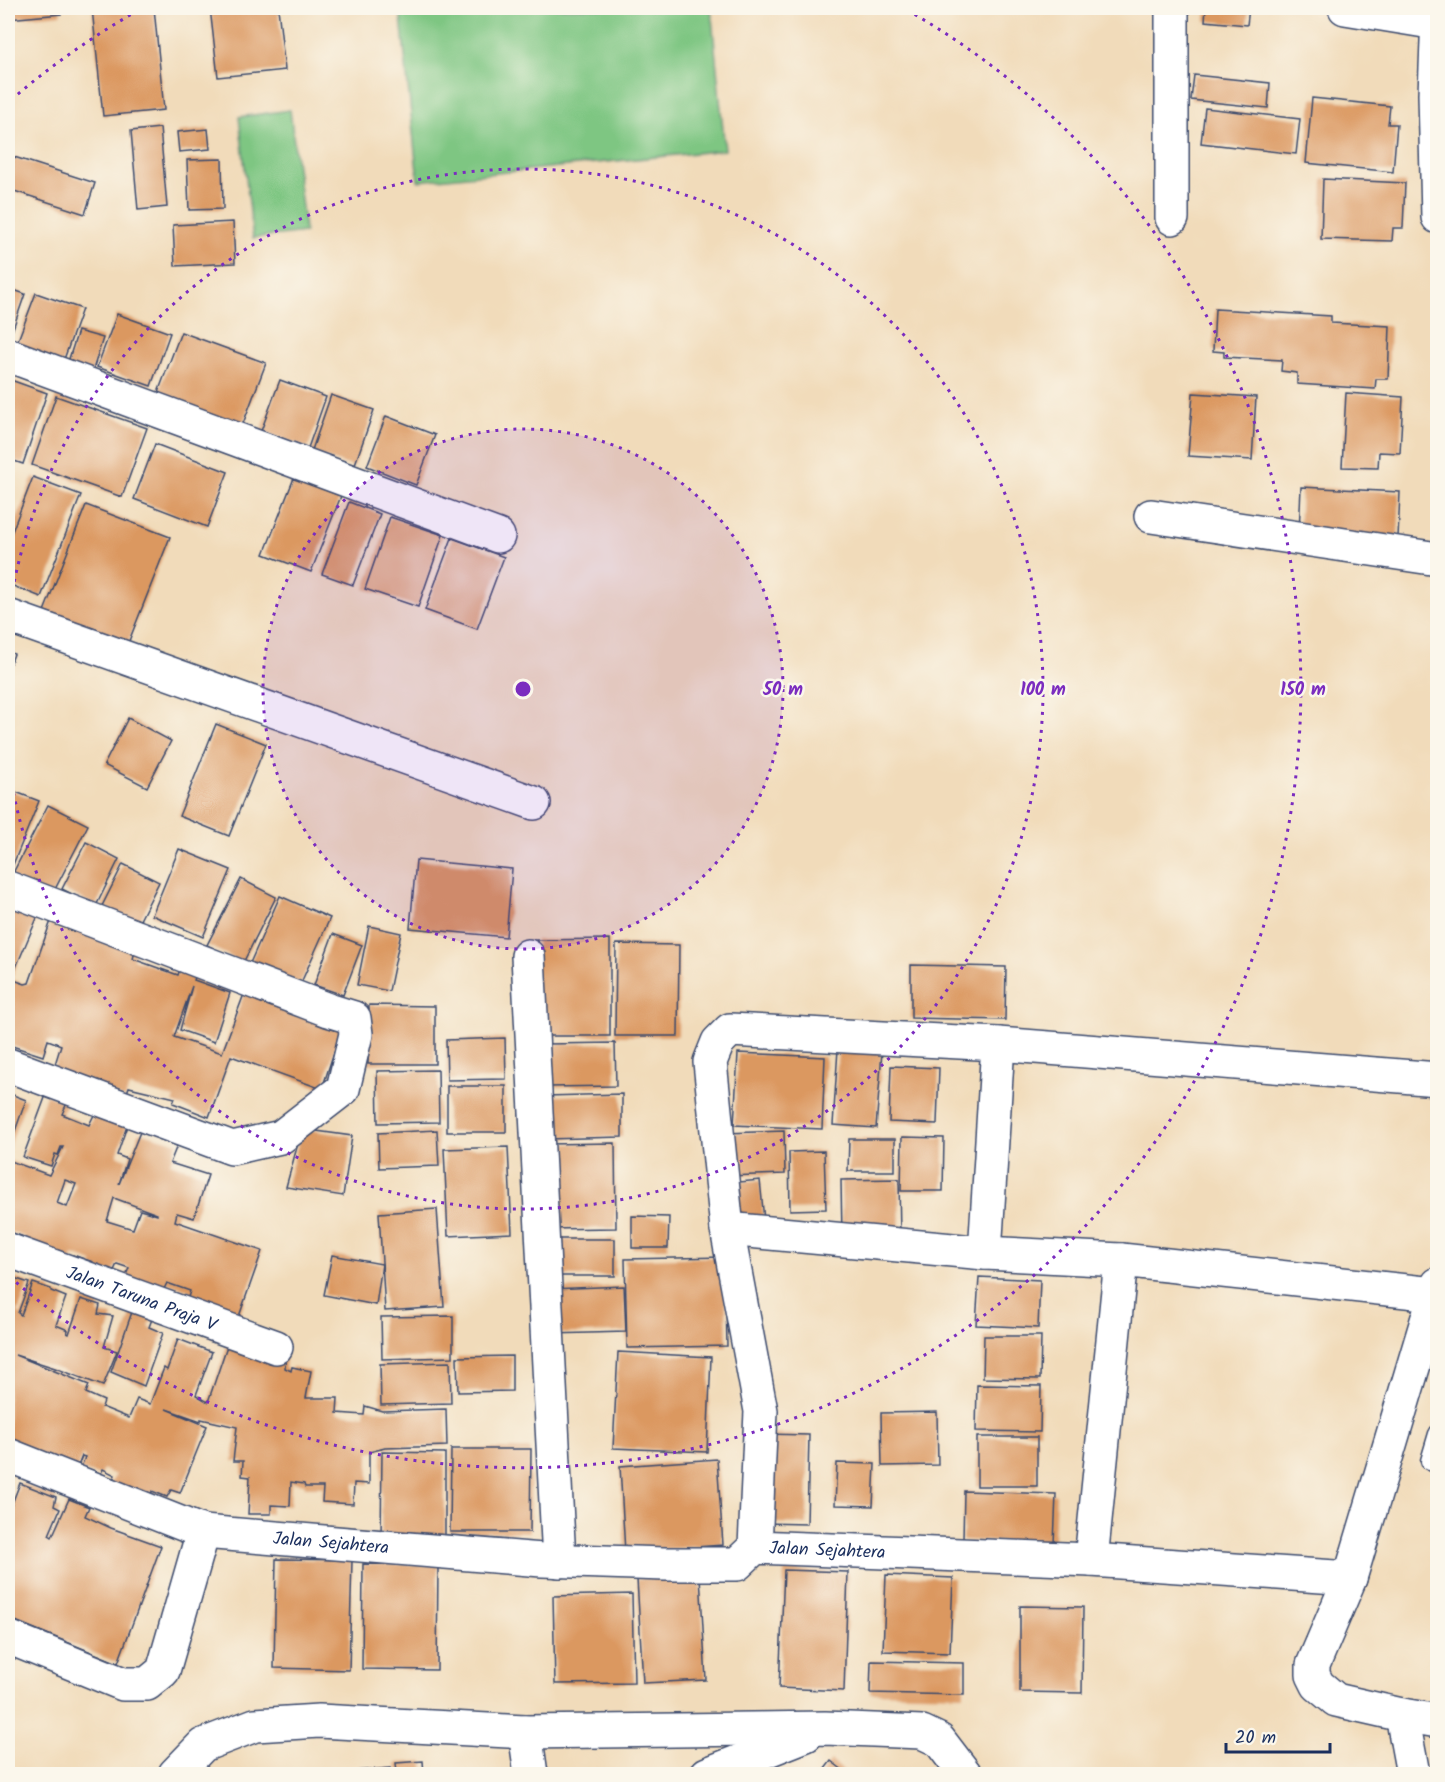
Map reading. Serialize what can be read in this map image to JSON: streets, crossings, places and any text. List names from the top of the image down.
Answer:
{
  "streets": {
    "street": ["Jalan Taruna Praja V", "Jalan Sejahtera"]
  },
  "scale_bar": "20 m",
  "rings": ["50 m", "100 m", "150 m"]
}
